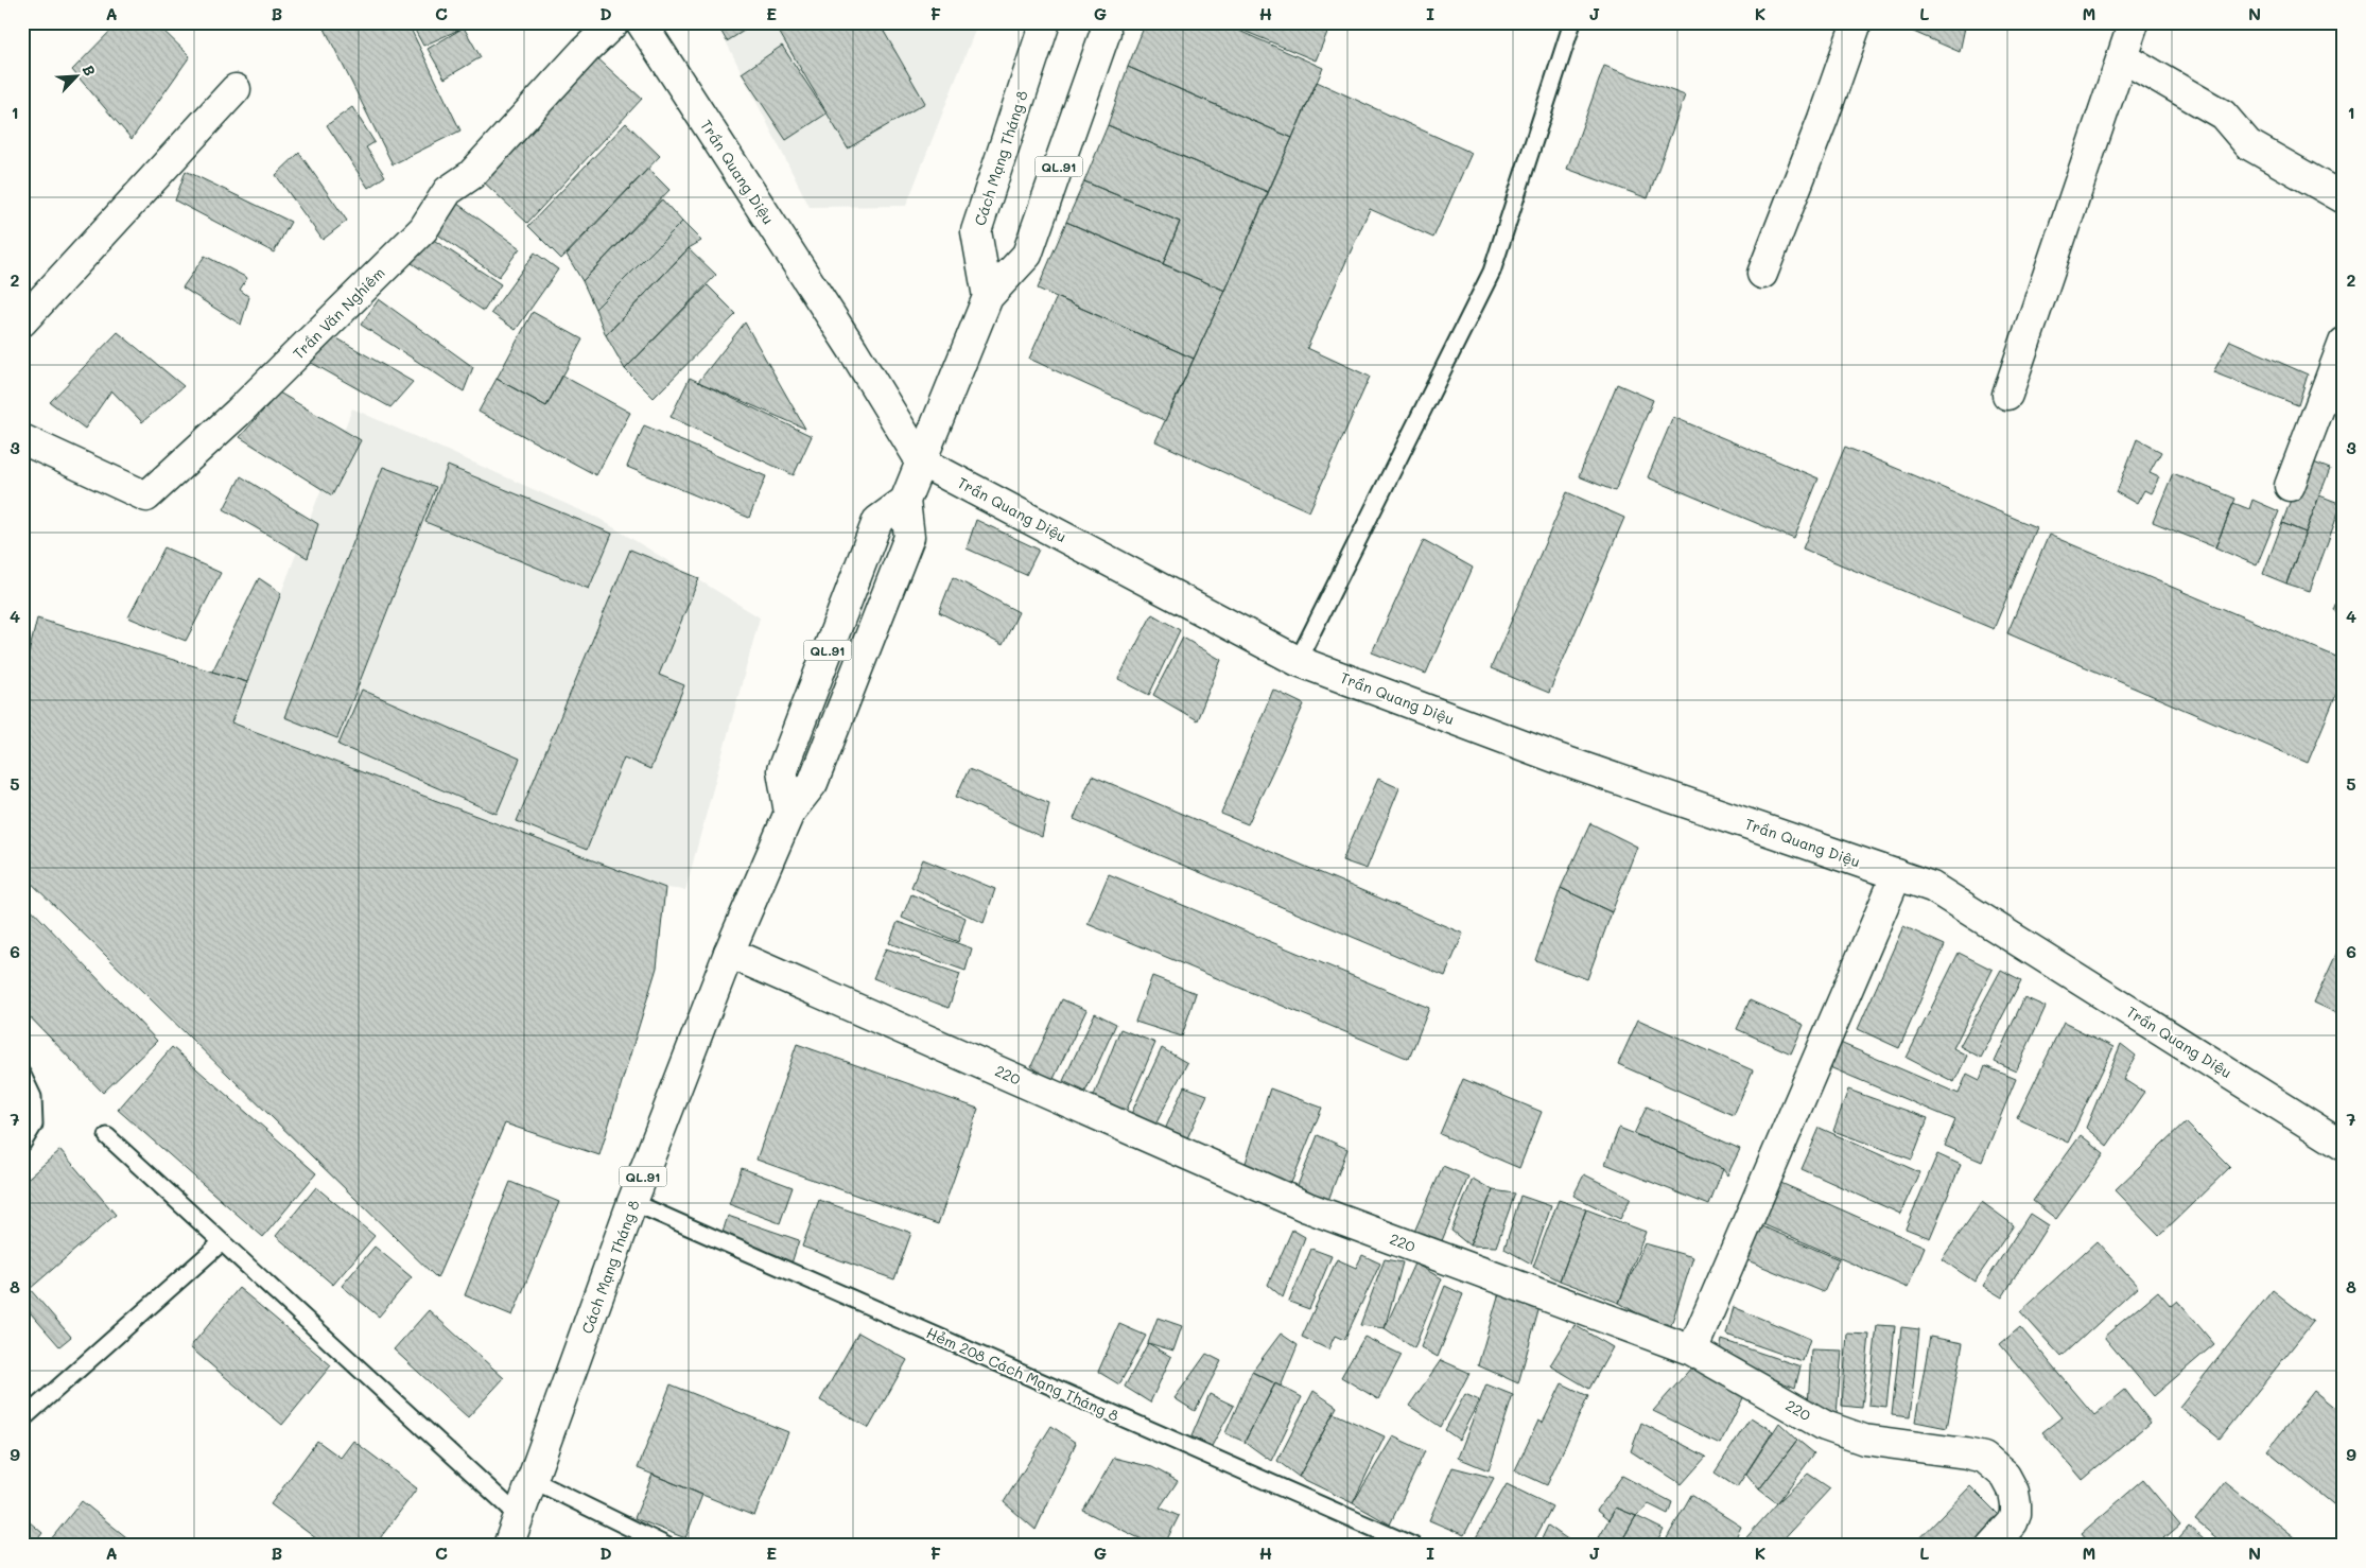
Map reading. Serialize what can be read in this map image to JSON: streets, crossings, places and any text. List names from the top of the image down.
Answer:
{
  "streets": {
    "main road": [
      "Cách Mạng Tháng 8",
      "QL.91",
      "Trần Quang Diệu",
      "Trần Văn Nghiêm",
      "220"
    ],
    "lane": ["Hẻm 208 Cách Mạng Tháng 8"]
  },
  "crossings": [
    ["Cách Mạng Tháng 8", "Trần Quang Diệu"],
    ["Cách Mạng Tháng 8", "220"],
    ["Cách Mạng Tháng 8", "Hẻm 208 Cách Mạng Tháng 8"]
  ],
  "north": "top right",
  "grid": {
    "columns": [
      "A",
      "B",
      "C",
      "D",
      "E",
      "F",
      "G",
      "H",
      "I",
      "J",
      "K",
      "L",
      "M",
      "N"
    ],
    "rows": [
      "1",
      "2",
      "3",
      "4",
      "5",
      "6",
      "7",
      "8",
      "9"
    ]
  }
}
